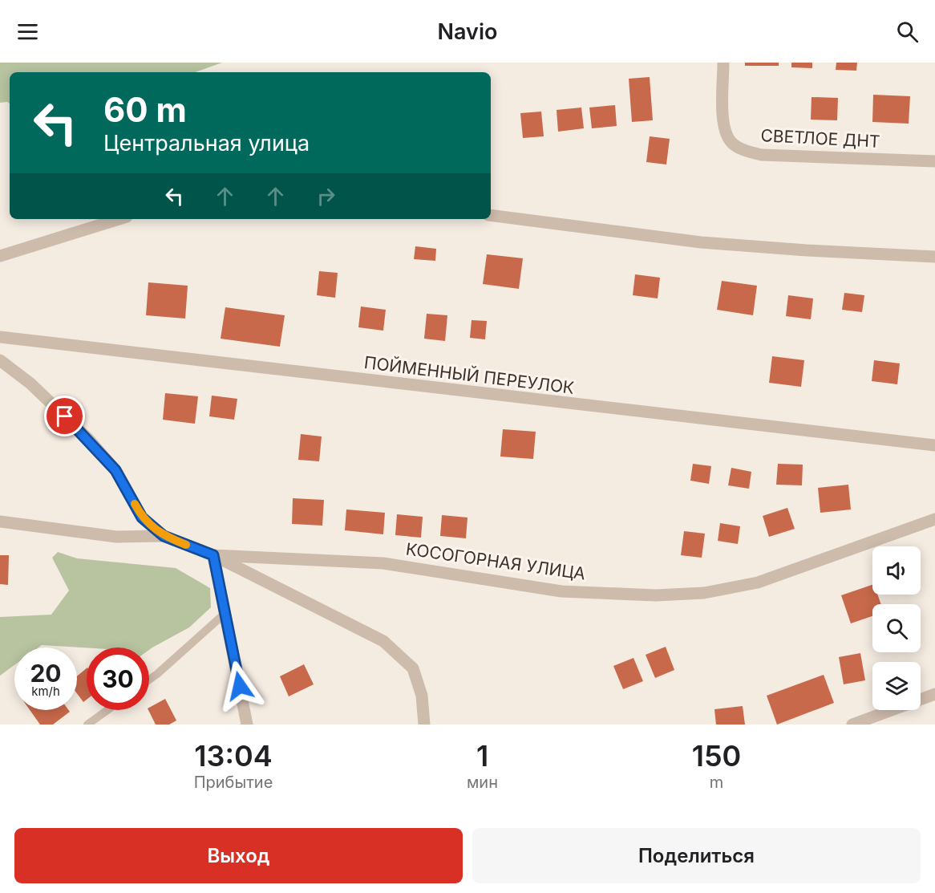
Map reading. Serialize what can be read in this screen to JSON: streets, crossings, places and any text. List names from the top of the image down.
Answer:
{
  "streets": {
    "street": ["СВЕТЛОЕ ДНТ", "ПОЙМЕННЫЙ ПЕРЕУЛОК", "КОСОГОРНАЯ УЛИЦА"]
  },
  "page": {
    "header": "Navio",
    "turn": ["60 m", "Центральная улица"],
    "speed": "20 km/h",
    "limit": "30",
    "eta": [
      "13:04",
      "Прибытие",
      "1",
      "мин",
      "150",
      "m"
    ],
    "buttons": ["Выход", "Поделиться"]
  }
}
